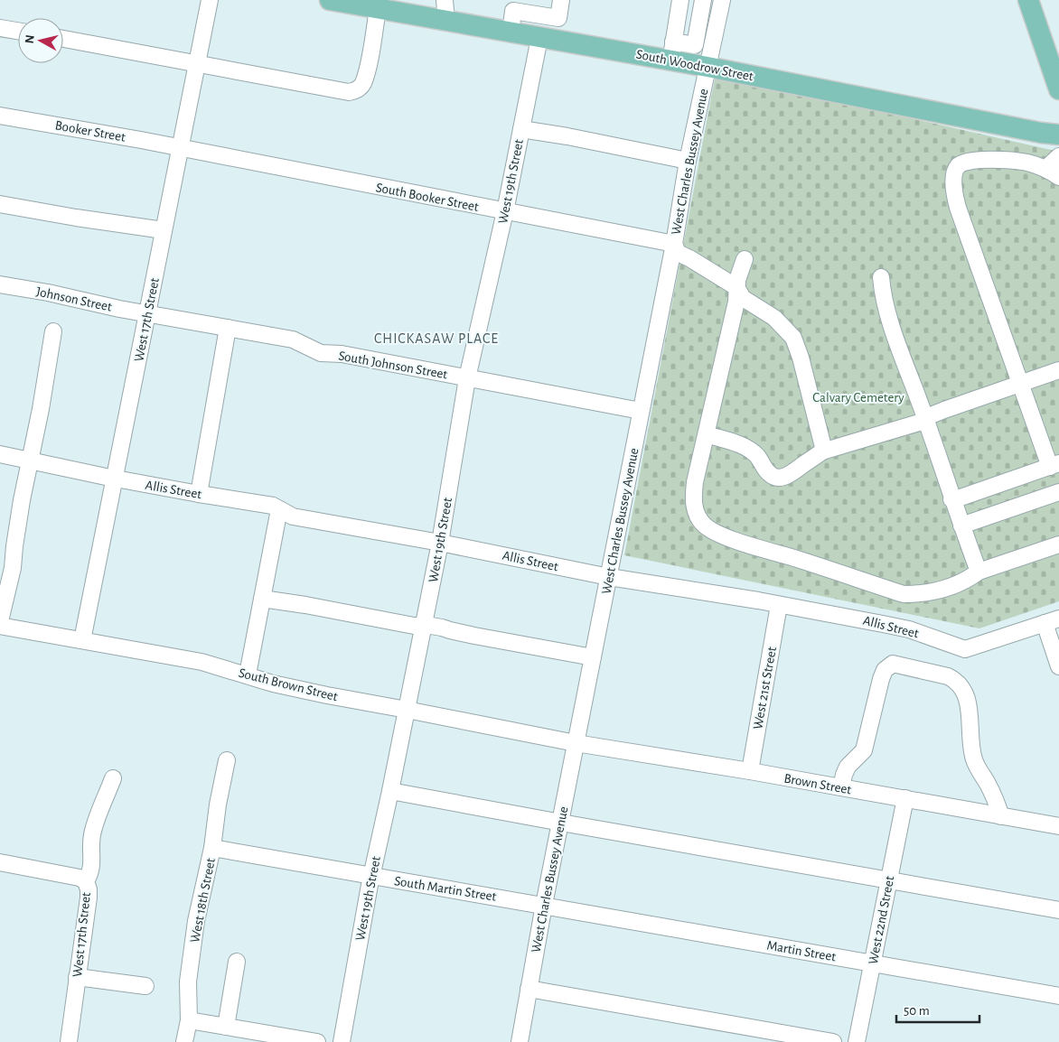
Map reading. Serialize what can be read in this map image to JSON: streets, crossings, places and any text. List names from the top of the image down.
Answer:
{
  "streets": {
    "main road": ["South Woodrow Street"],
    "street": [
      "Booker Street",
      "West Charles Bussey Avenue",
      "West 19th Street",
      "South Booker Street",
      "Johnson Street",
      "West 17th Street",
      "South Johnson Street",
      "Allis Street",
      "South Brown Street",
      "West 21st Street",
      "Brown Street",
      "South Martin Street",
      "West 18th Street",
      "West 22nd Street",
      "Martin Street"
    ]
  },
  "crossings": [
    ["South Woodrow Street", "West Charles Bussey Avenue"],
    ["South Woodrow Street", "West 19th Street"],
    ["Booker Street", "South Booker Street"],
    ["Booker Street", "West 17th Street"],
    ["West Charles Bussey Avenue", "South Booker Street"],
    ["West Charles Bussey Avenue", "South Johnson Street"],
    ["West Charles Bussey Avenue", "Allis Street"],
    ["West Charles Bussey Avenue", "South Brown Street"],
    ["West Charles Bussey Avenue", "Brown Street"],
    ["West Charles Bussey Avenue", "South Martin Street"],
    ["West Charles Bussey Avenue", "Martin Street"],
    ["West 19th Street", "South Booker Street"],
    ["West 19th Street", "South Johnson Street"],
    ["West 19th Street", "Allis Street"],
    ["West 19th Street", "South Brown Street"],
    ["West 19th Street", "South Martin Street"],
    ["South Booker Street", "West 17th Street"],
    ["Johnson Street", "West 17th Street"],
    ["Johnson Street", "South Johnson Street"],
    ["West 17th Street", "South Johnson Street"],
    ["West 17th Street", "Allis Street"],
    ["West 17th Street", "South Brown Street"],
    ["Allis Street", "West 21st Street"],
    ["South Brown Street", "Brown Street"],
    ["West 21st Street", "Brown Street"],
    ["Brown Street", "West 22nd Street"],
    ["South Martin Street", "West 18th Street"],
    ["South Martin Street", "Martin Street"],
    ["West 22nd Street", "Martin Street"]
  ],
  "districts": ["CHICKASAW PLACE"],
  "parks": ["Calvary Cemetery"],
  "scale_bar": "50 m",
  "north": "left"
}
